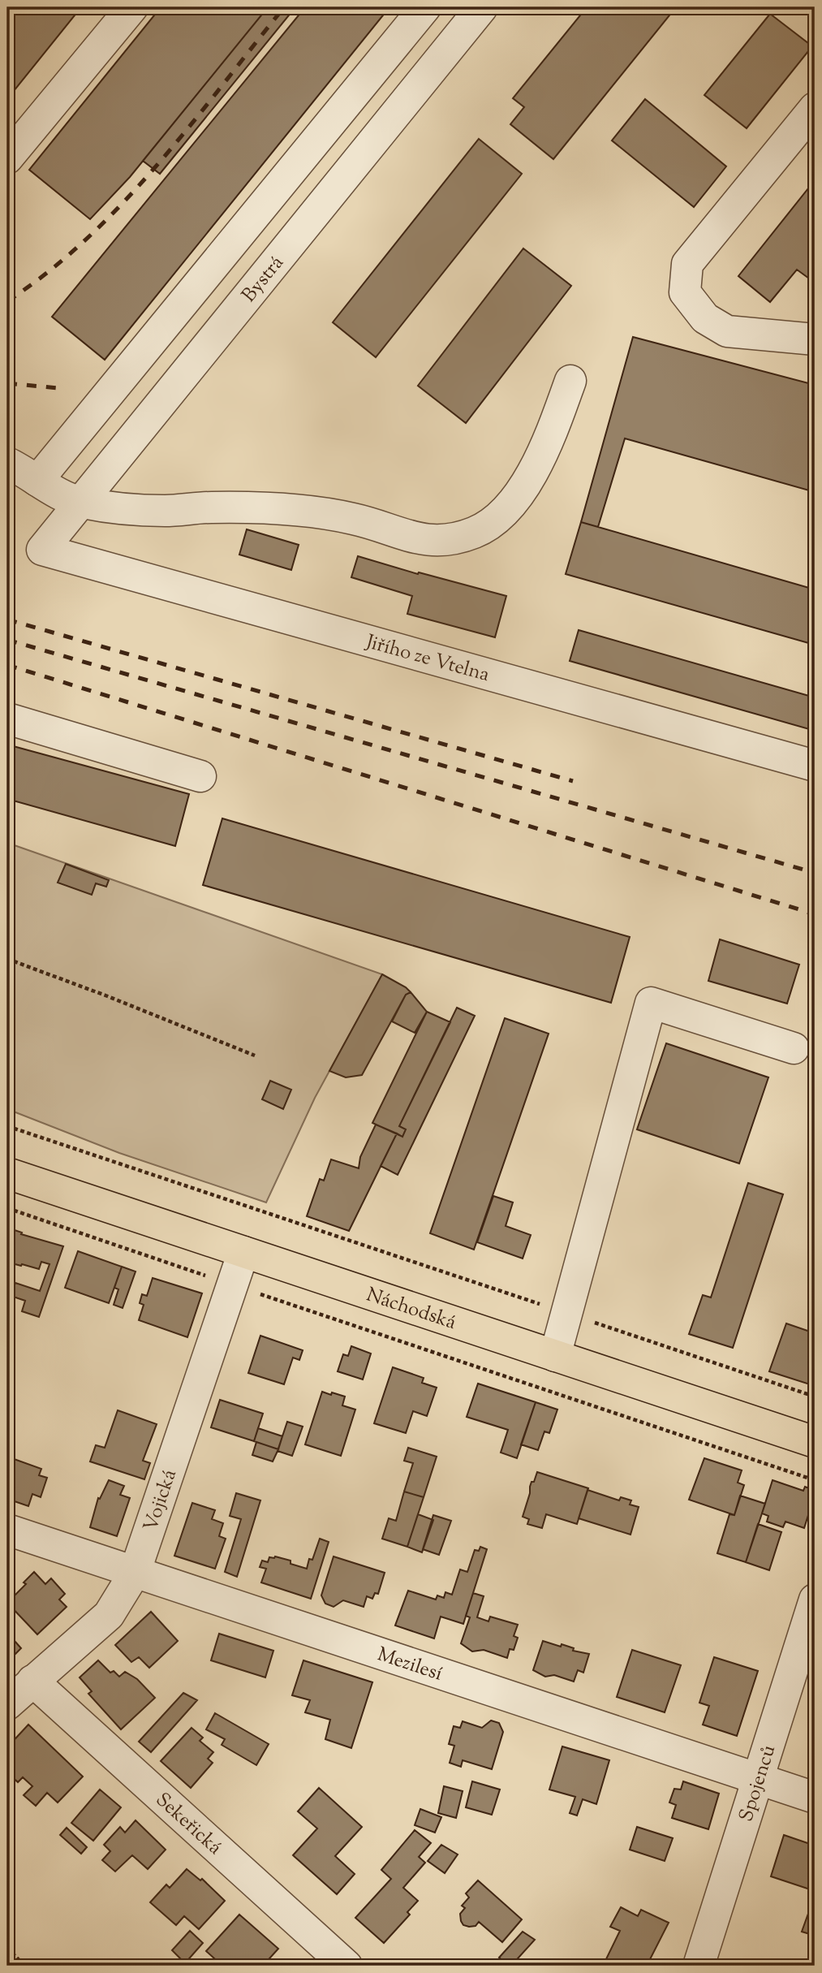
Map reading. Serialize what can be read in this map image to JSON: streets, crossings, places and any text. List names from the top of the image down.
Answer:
{
  "streets": {
    "main road": ["Náchodská"],
    "street": [
      "Bystrá",
      "Jiřího ze Vtelna",
      "Vojická",
      "Mezilesí",
      "Spojenců",
      "Sekeřická"
    ]
  },
  "crossings": [
    ["Bystrá", "Jiřího ze Vtelna"],
    ["Náchodská", "Vojická"],
    ["Vojická", "Mezilesí"],
    ["Vojická", "Sekeřická"],
    ["Mezilesí", "Spojenců"]
  ]
}
